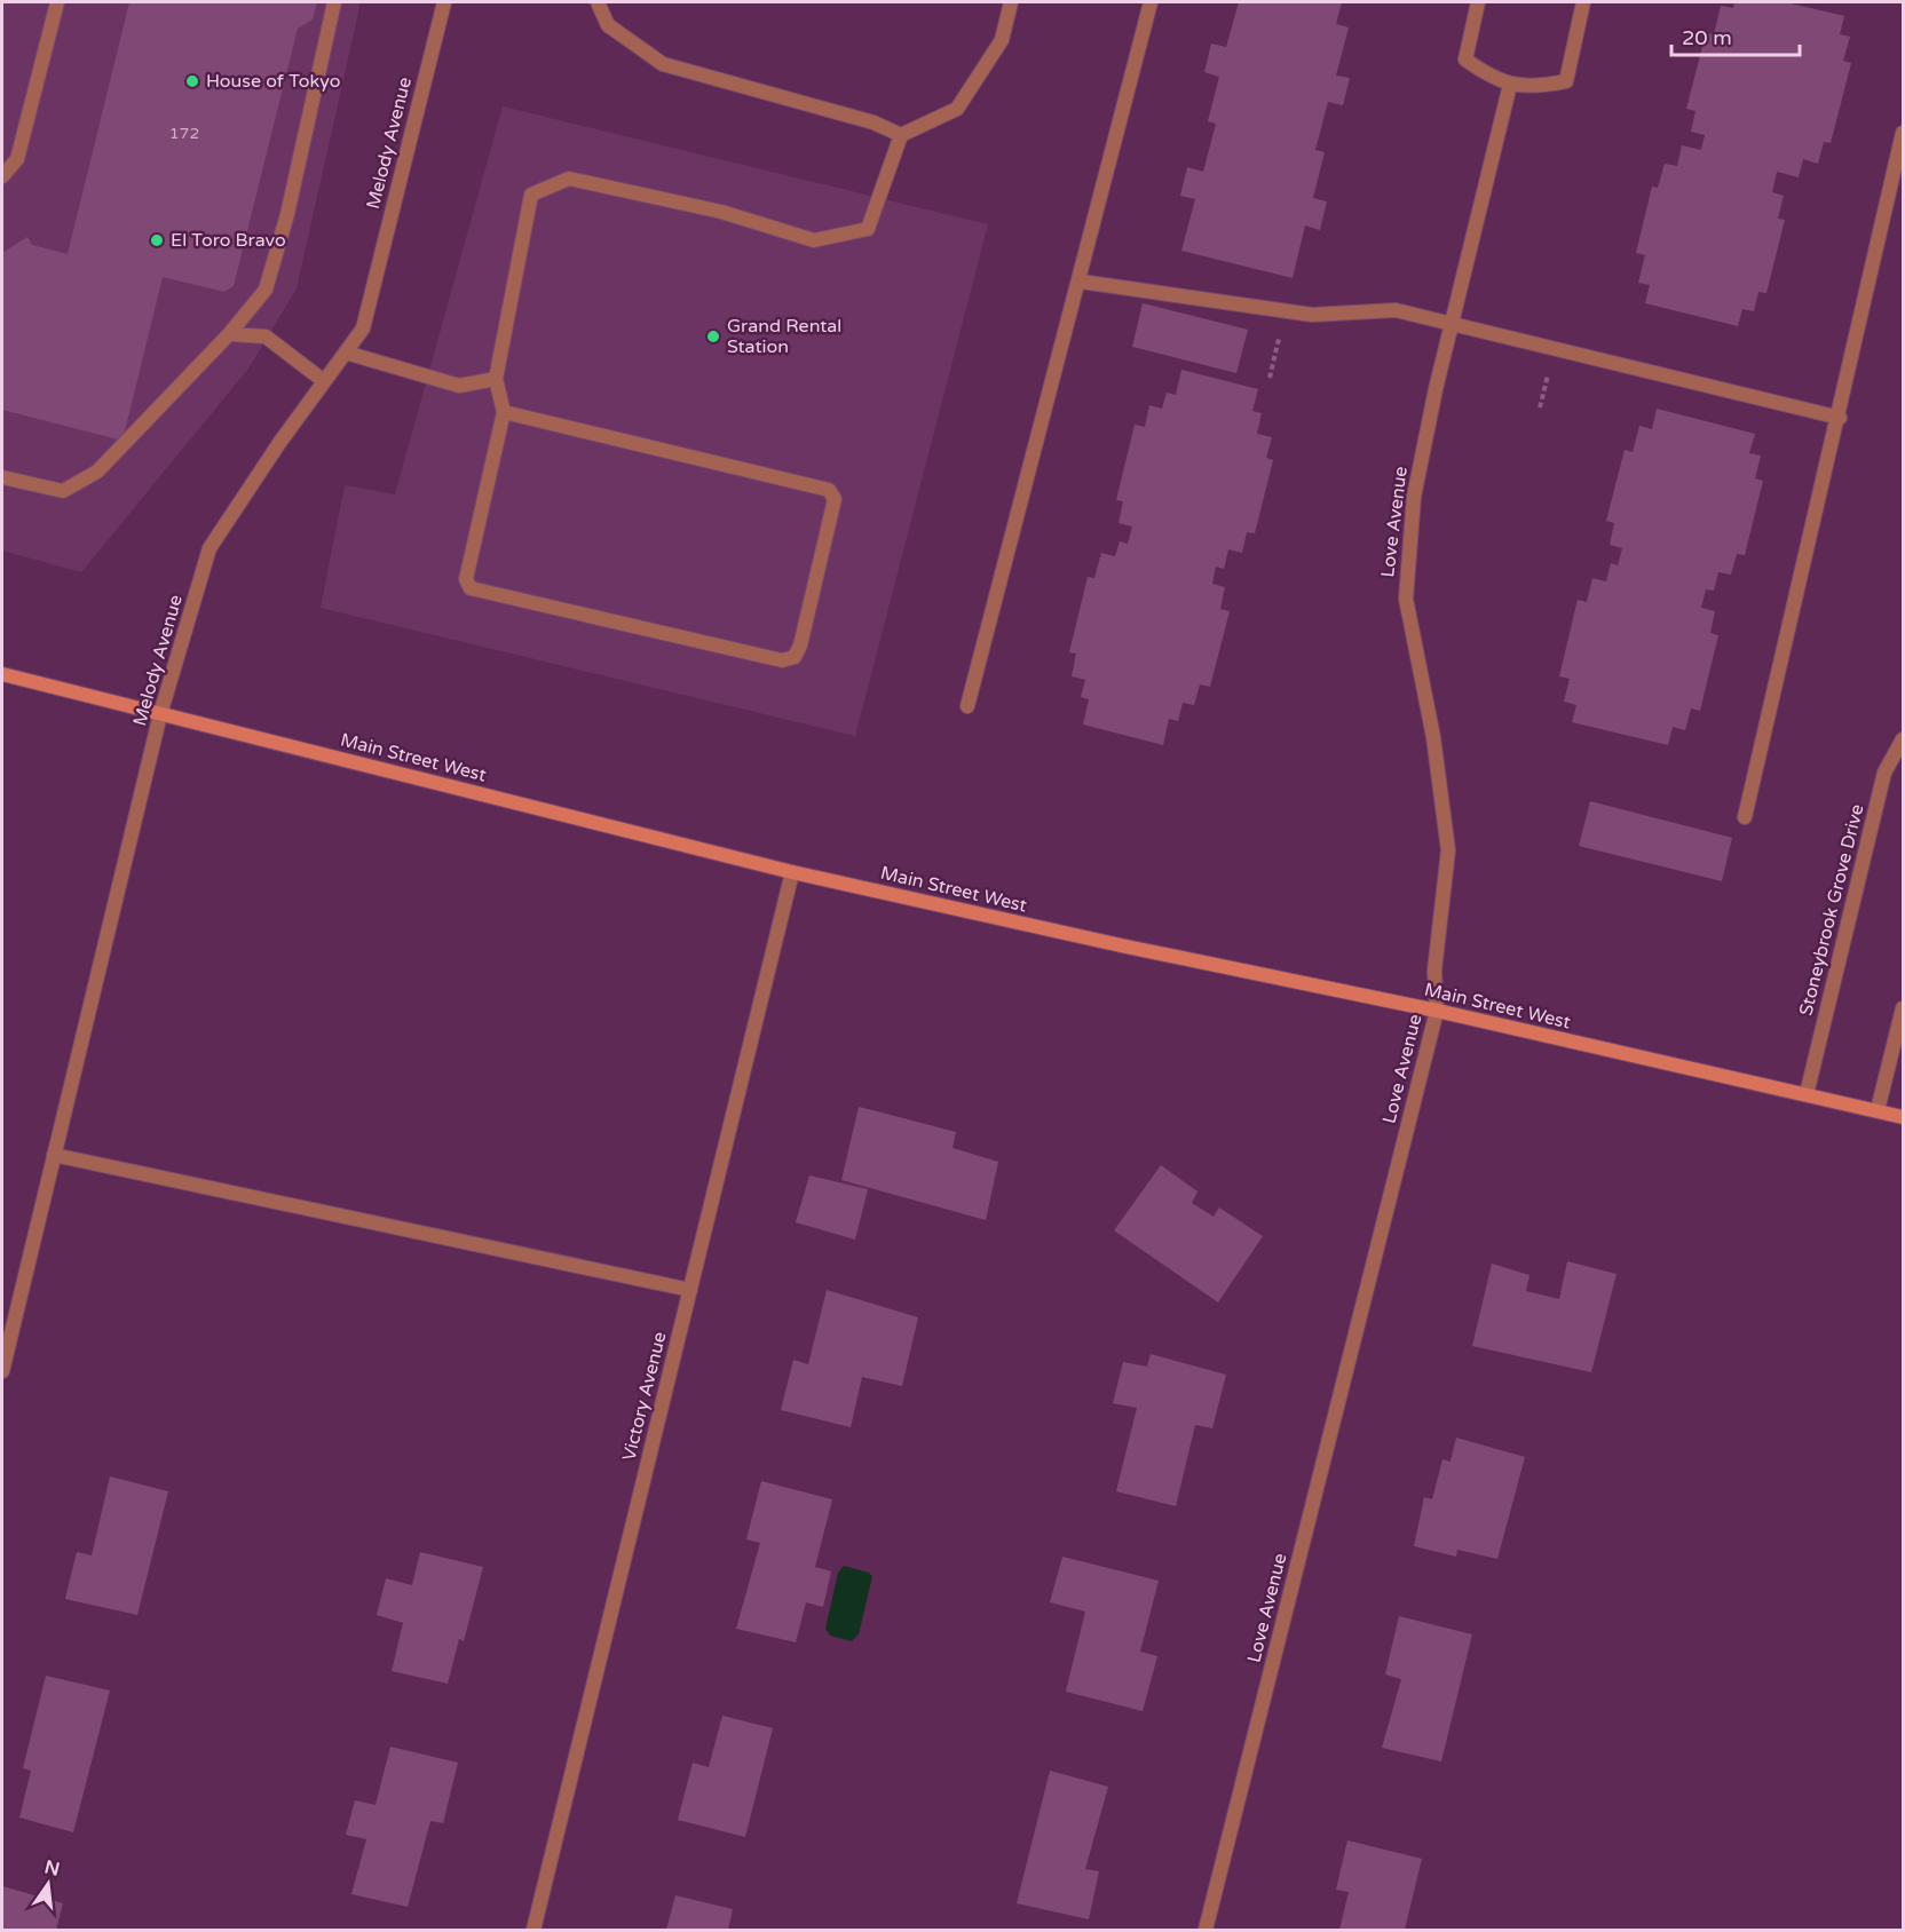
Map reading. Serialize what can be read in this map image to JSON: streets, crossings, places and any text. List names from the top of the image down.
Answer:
{
  "streets": {
    "main road": ["Main Street West"],
    "street": [
      "Melody Avenue",
      "Love Avenue",
      "Stoneybrook Grove Drive",
      "Victory Avenue"
    ]
  },
  "crossings": [
    ["Melody Avenue", "Main Street West"],
    ["Love Avenue", "Main Street West"],
    ["Main Street West", "Stoneybrook Grove Drive"],
    ["Main Street West", "Victory Avenue"]
  ],
  "places": ["House of Tokyo", "El Toro Bravo", "Grand Rental Station"],
  "house_numbers": ["172"],
  "scale_bar": "20 m",
  "north": "top"
}
